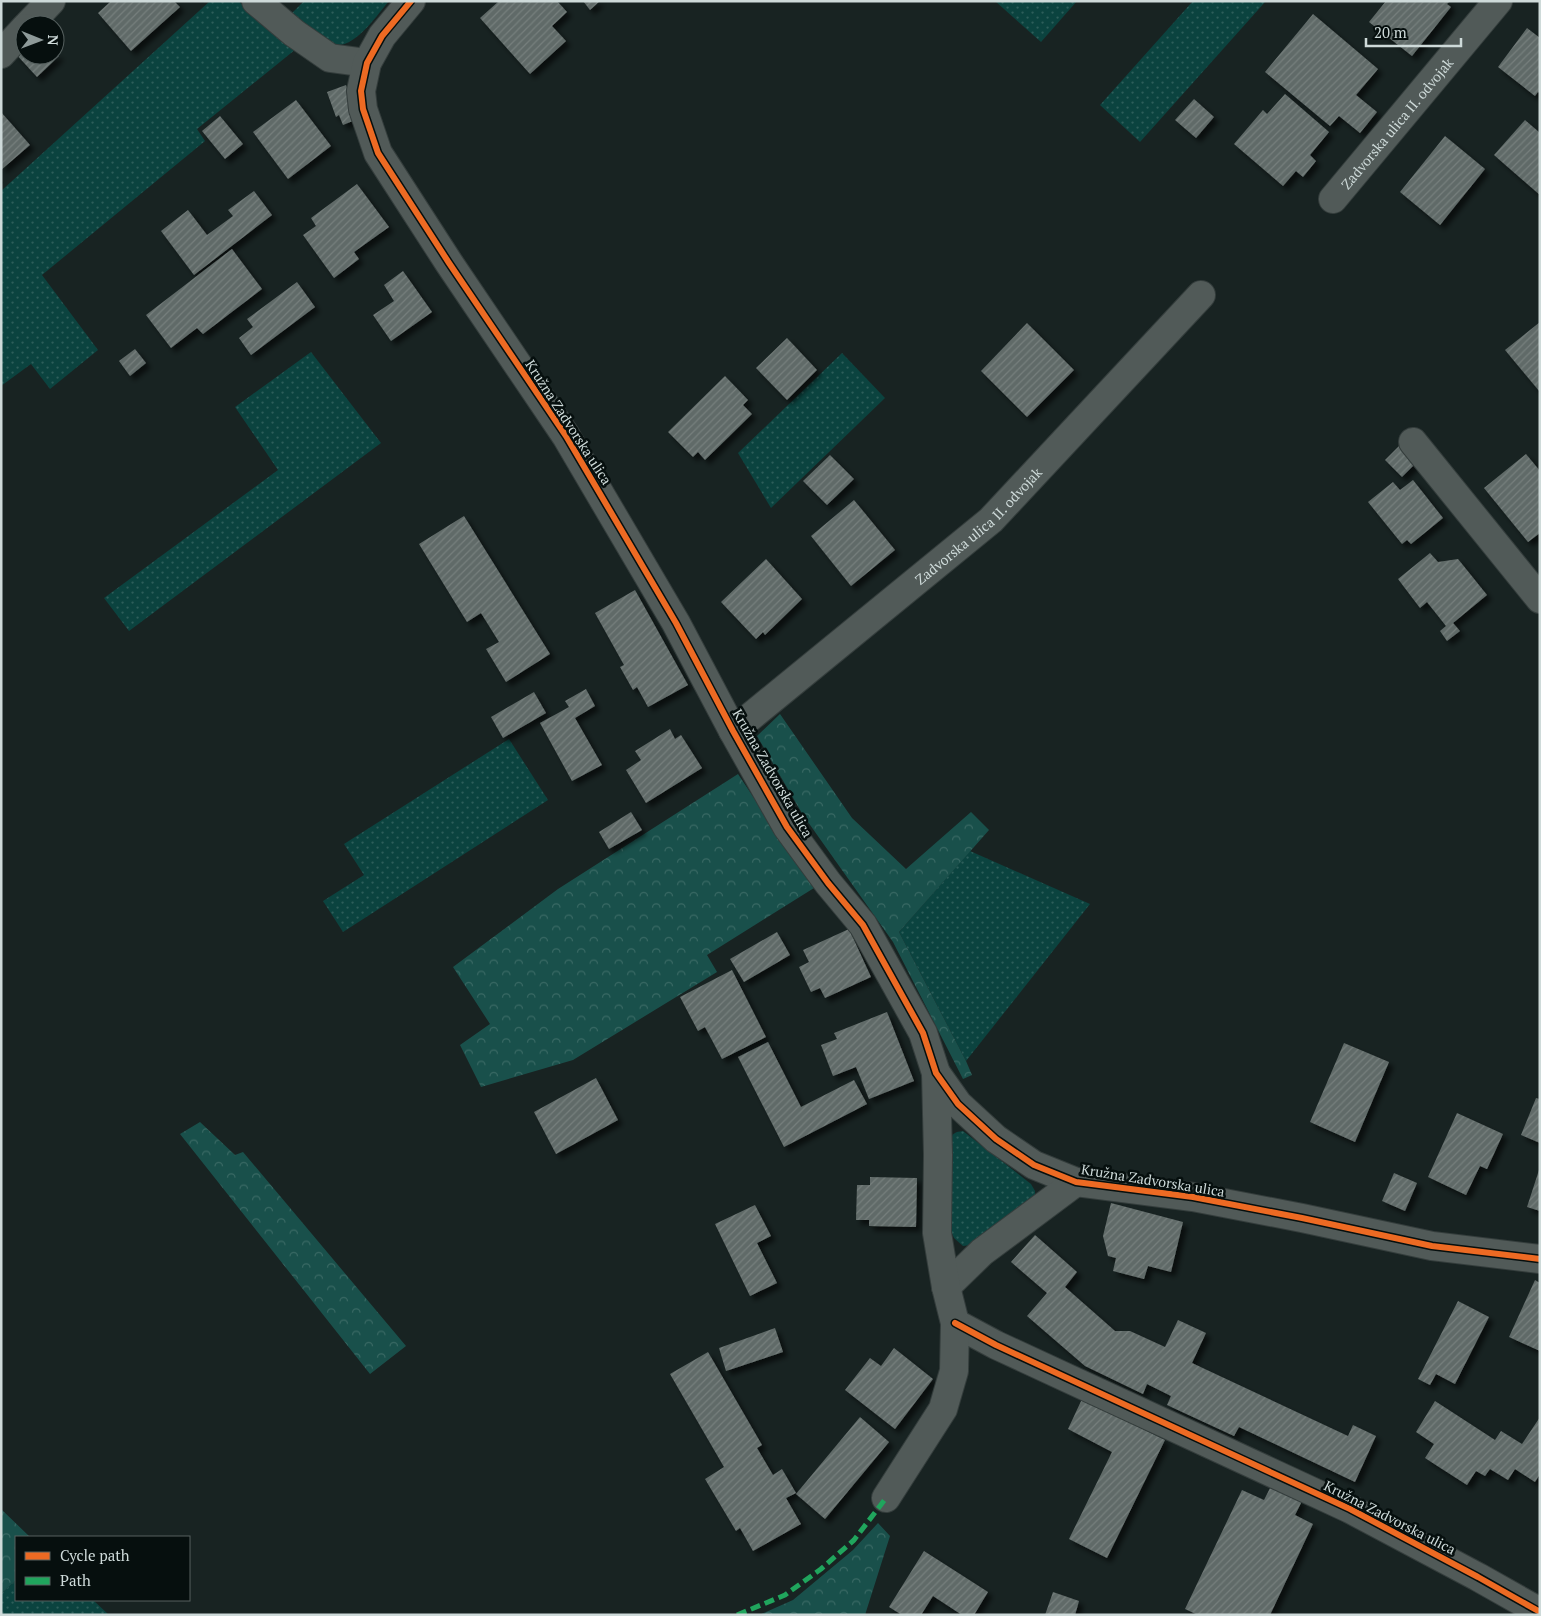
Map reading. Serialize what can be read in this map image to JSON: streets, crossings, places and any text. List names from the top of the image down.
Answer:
{
  "streets": {
    "street": ["Zadvorska ulica II. odvojak", "Kružna Zadvorska ulica"]
  },
  "crossings": [
    ["Zadvorska ulica II. odvojak", "Kružna Zadvorska ulica"]
  ],
  "legend": ["Cycle path", "Path"],
  "scale_bar": "20 m",
  "north": "right"
}
